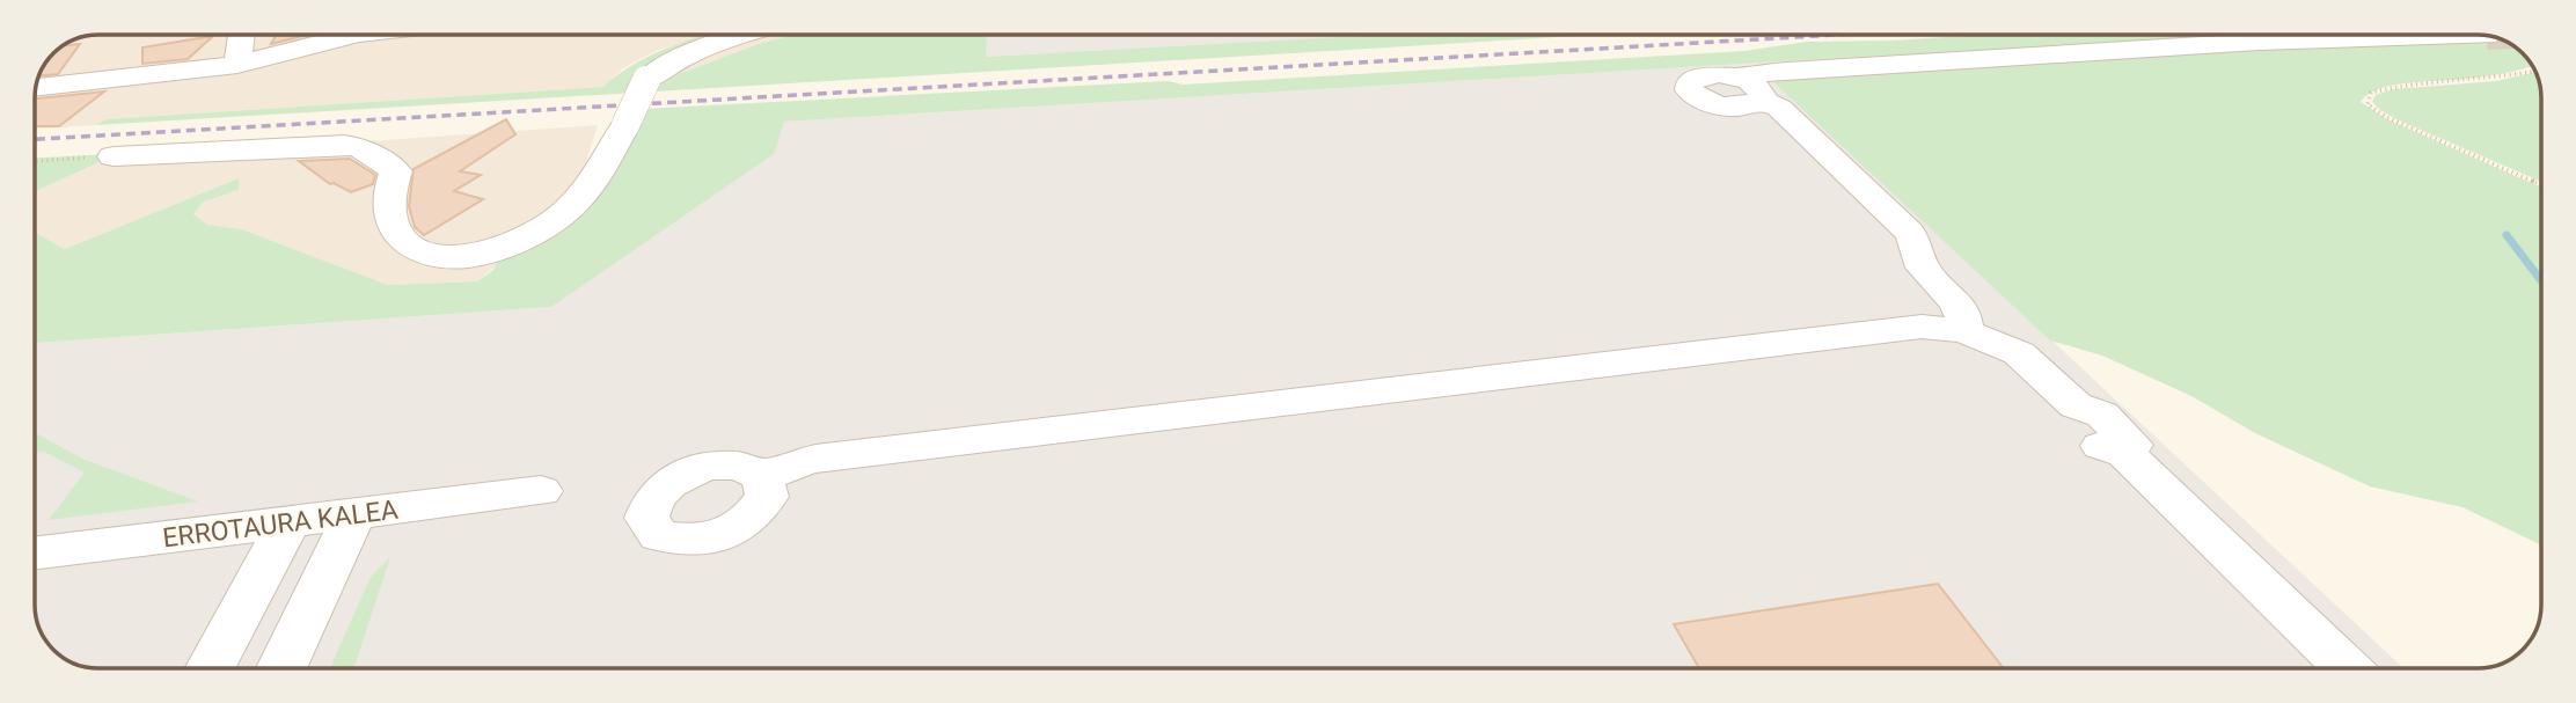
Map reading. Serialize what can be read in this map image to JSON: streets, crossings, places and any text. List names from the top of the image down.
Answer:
{
  "streets": {
    "street": ["ERROTAURA KALEA"]
  }
}
